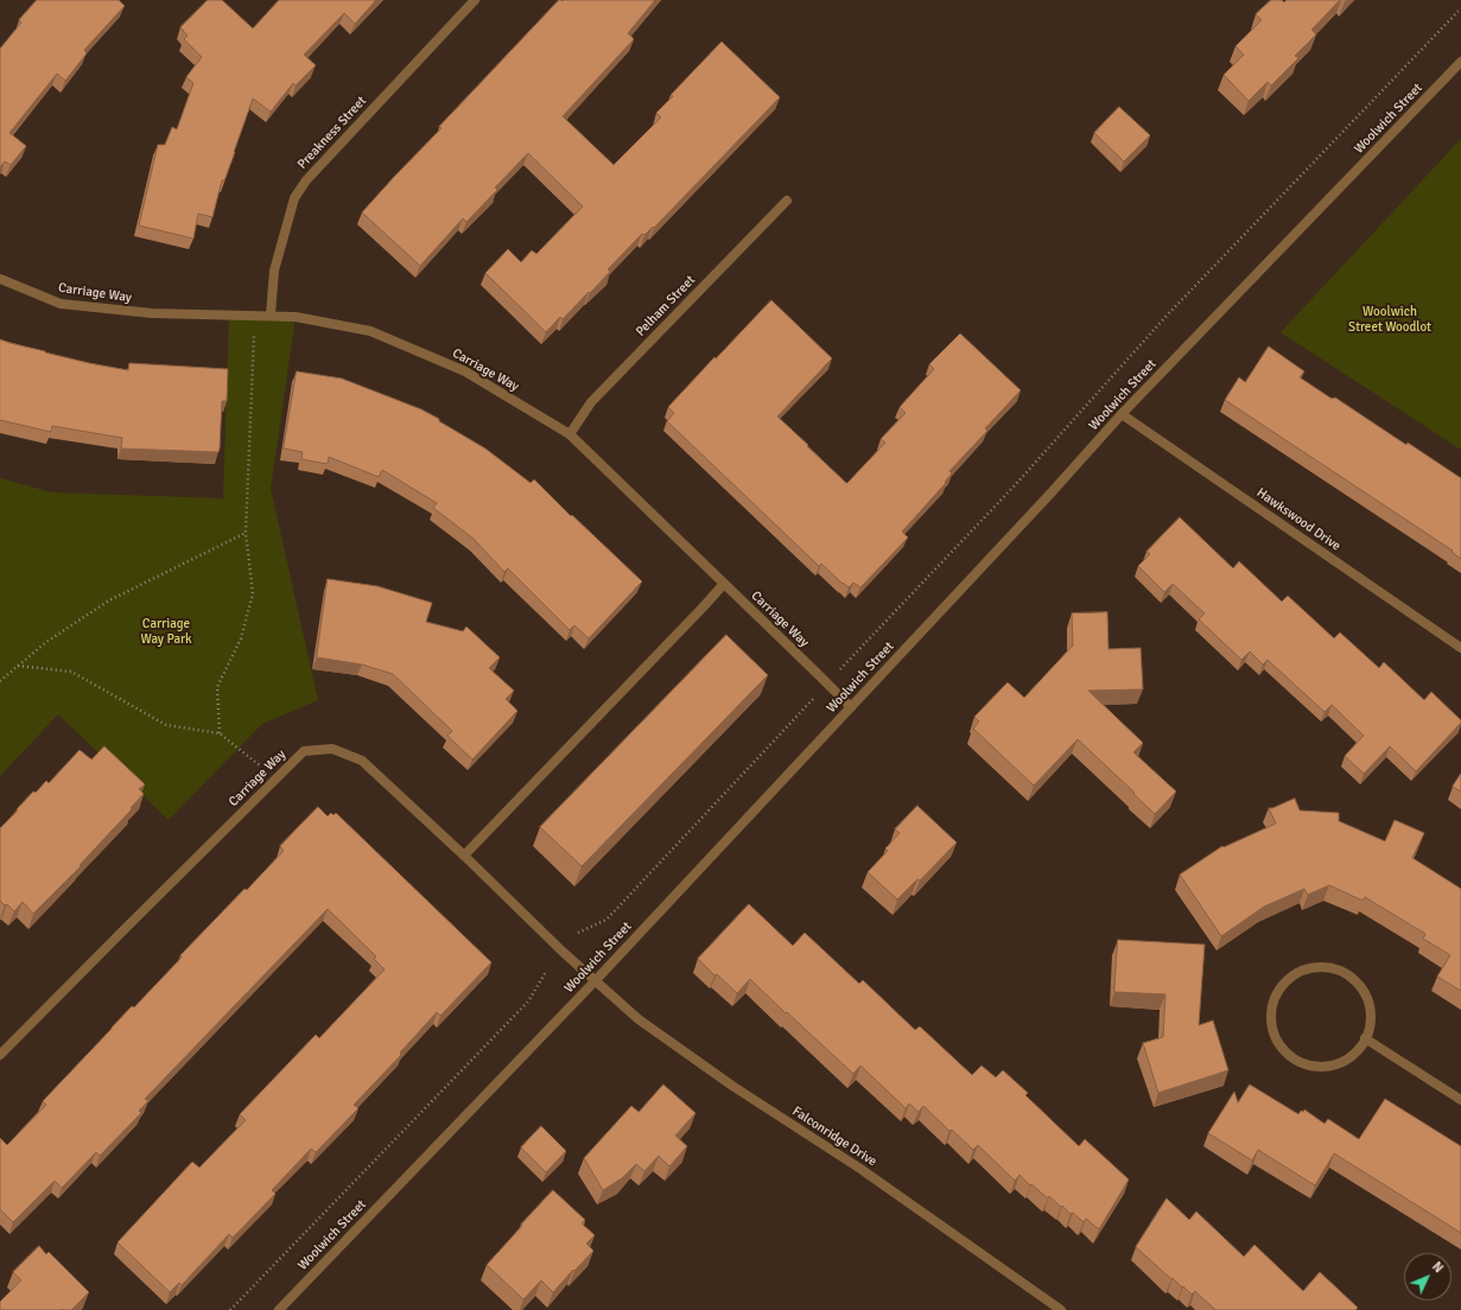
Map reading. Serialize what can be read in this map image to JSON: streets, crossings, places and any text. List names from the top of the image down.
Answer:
{
  "streets": {
    "street": [
      "Woolwich Street",
      "Preakness Street",
      "Carriage Way",
      "Pelham Street",
      "Hawkswood Drive",
      "Falconridge Drive"
    ]
  },
  "crossings": [
    ["Woolwich Street", "Carriage Way"],
    ["Woolwich Street", "Hawkswood Drive"],
    ["Woolwich Street", "Falconridge Drive"],
    ["Preakness Street", "Carriage Way"],
    ["Carriage Way", "Pelham Street"],
    ["Carriage Way", "Falconridge Drive"]
  ],
  "parks": ["Woolwich Street Woodlot", "Carriage Way Park"],
  "north": "top right"
}
